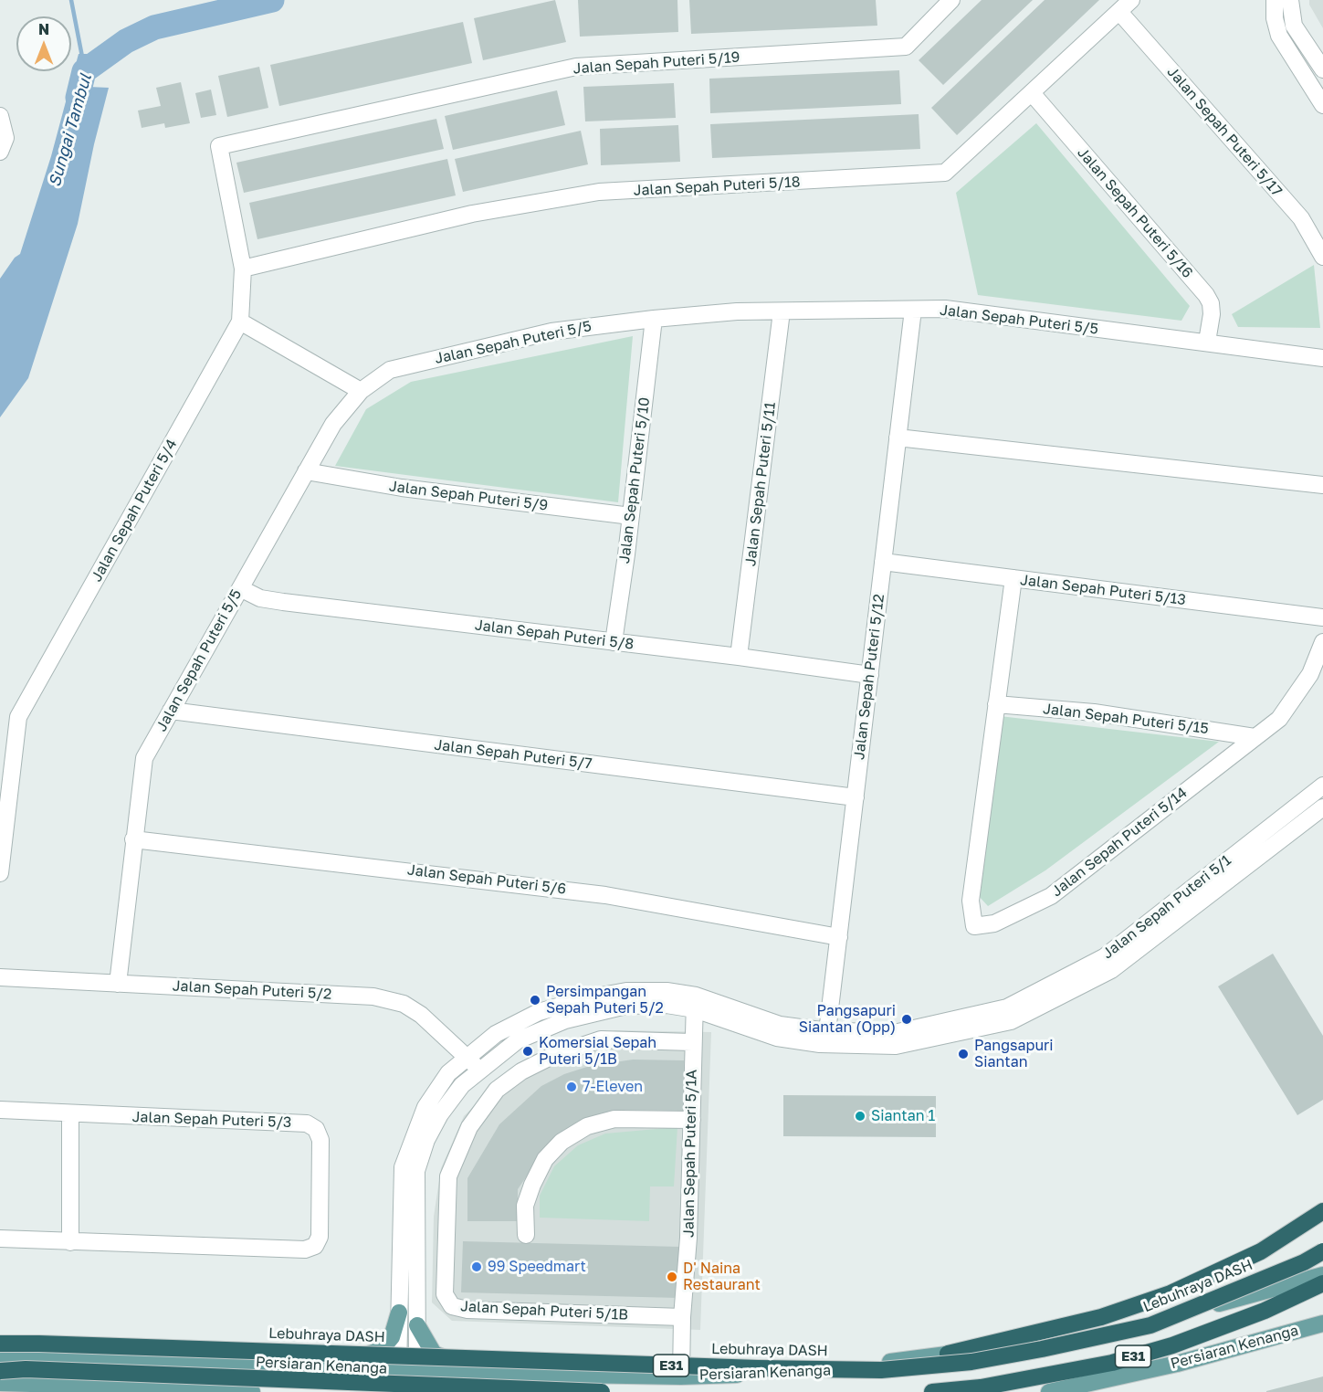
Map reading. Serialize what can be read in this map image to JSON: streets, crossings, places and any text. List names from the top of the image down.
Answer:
{
  "streets": {
    "highway": ["Lebuhraya DASH", "E31"],
    "main road": ["Persiaran Kenanga"],
    "street": [
      "Jalan Sepah Puteri 5/19",
      "Jalan Sepah Puteri 5/17",
      "Jalan Sepah Puteri 5/18",
      "Jalan Sepah Puteri 5/16",
      "Jalan Sepah Puteri 5/5",
      "Jalan Sepah Puteri 5/10",
      "Jalan Sepah Puteri 5/11",
      "Jalan Sepah Puteri 5/9",
      "Jalan Sepah Puteri 5/4",
      "Jalan Sepah Puteri 5/13",
      "Jalan Sepah Puteri 5/8",
      "Jalan Sepah Puteri 5/12",
      "Jalan Sepah Puteri 5/15",
      "Jalan Sepah Puteri 5/7",
      "Jalan Sepah Puteri 5/14",
      "Jalan Sepah Puteri 5/6",
      "Jalan Sepah Puteri 5/1",
      "Jalan Sepah Puteri 5/2",
      "Jalan Sepah Puteri 5/3",
      "Jalan Sepah Puteri 5/1A",
      "Jalan Sepah Puteri 5/1B"
    ]
  },
  "crossings": [
    ["Jalan Sepah Puteri 5/19", "Jalan Sepah Puteri 5/4"],
    ["Jalan Sepah Puteri 5/17", "Jalan Sepah Puteri 5/18"],
    ["Jalan Sepah Puteri 5/18", "Jalan Sepah Puteri 5/16"],
    ["Jalan Sepah Puteri 5/18", "Jalan Sepah Puteri 5/4"],
    ["Jalan Sepah Puteri 5/16", "Jalan Sepah Puteri 5/5"],
    ["Jalan Sepah Puteri 5/5", "Jalan Sepah Puteri 5/10"],
    ["Jalan Sepah Puteri 5/5", "Jalan Sepah Puteri 5/11"],
    ["Jalan Sepah Puteri 5/5", "Jalan Sepah Puteri 5/9"],
    ["Jalan Sepah Puteri 5/5", "Jalan Sepah Puteri 5/8"],
    ["Jalan Sepah Puteri 5/5", "Jalan Sepah Puteri 5/12"],
    ["Jalan Sepah Puteri 5/5", "Jalan Sepah Puteri 5/7"],
    ["Jalan Sepah Puteri 5/5", "Jalan Sepah Puteri 5/6"],
    ["Jalan Sepah Puteri 5/5", "Jalan Sepah Puteri 5/2"],
    ["Jalan Sepah Puteri 5/10", "Jalan Sepah Puteri 5/9"],
    ["Jalan Sepah Puteri 5/10", "Jalan Sepah Puteri 5/8"],
    ["Jalan Sepah Puteri 5/11", "Jalan Sepah Puteri 5/8"],
    ["Jalan Sepah Puteri 5/13", "Jalan Sepah Puteri 5/12"],
    ["Jalan Sepah Puteri 5/13", "Jalan Sepah Puteri 5/14"],
    ["Jalan Sepah Puteri 5/8", "Jalan Sepah Puteri 5/12"],
    ["Jalan Sepah Puteri 5/12", "Jalan Sepah Puteri 5/7"],
    ["Jalan Sepah Puteri 5/12", "Jalan Sepah Puteri 5/6"],
    ["Jalan Sepah Puteri 5/12", "Jalan Sepah Puteri 5/1"],
    ["Jalan Sepah Puteri 5/15", "Jalan Sepah Puteri 5/14"],
    ["Jalan Sepah Puteri 5/1A", "Jalan Sepah Puteri 5/1B"],
    ["Jalan Sepah Puteri 5/1A", "Persiaran Kenanga"]
  ],
  "water": ["Sungai Tambul"],
  "places": [
    "Persimpangan Sepah Puteri 5/2",
    "Pangsapuri Siantan (Opp)",
    "Komersial Sepah Puteri 5/1B",
    "Pangsapuri Siantan",
    "7-Eleven",
    "Siantan 1",
    "99 Speedmart",
    "D' Naina Restaurant"
  ],
  "north": "top"
}
